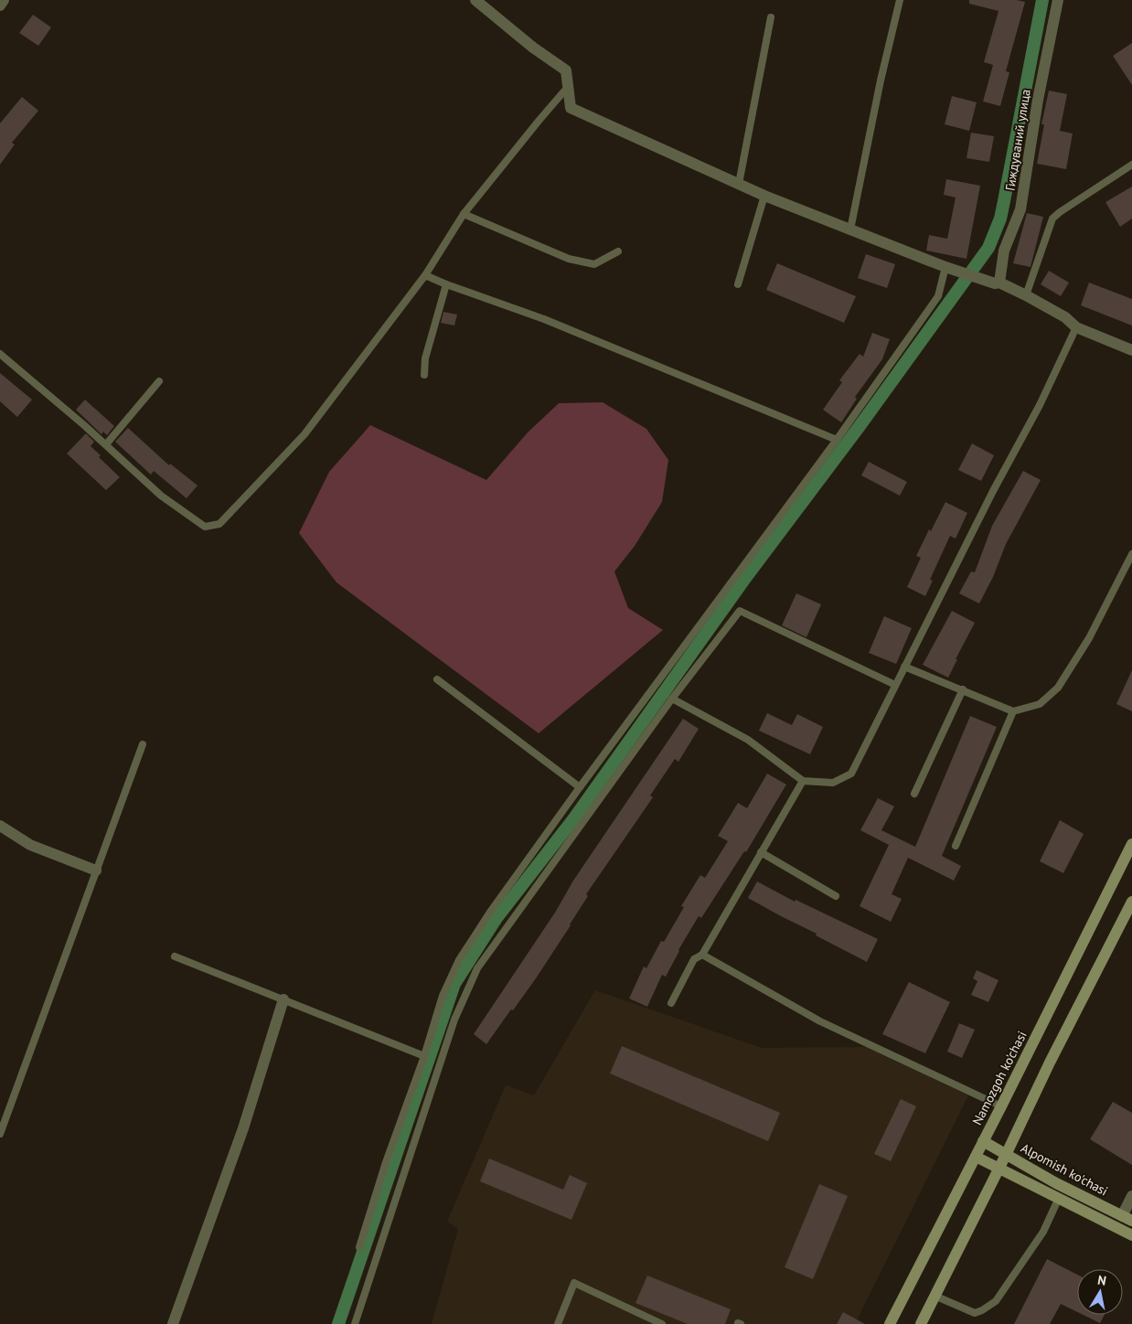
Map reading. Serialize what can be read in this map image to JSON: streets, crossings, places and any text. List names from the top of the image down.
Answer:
{
  "streets": {
    "main road": ["Namozgoh ko'chasi", "Alpomish ko'chasi"],
    "street": ["Гиждуваний улица"]
  },
  "crossings": [
    ["Namozgoh ko'chasi", "Alpomish ko'chasi"]
  ],
  "north": "top"
}
